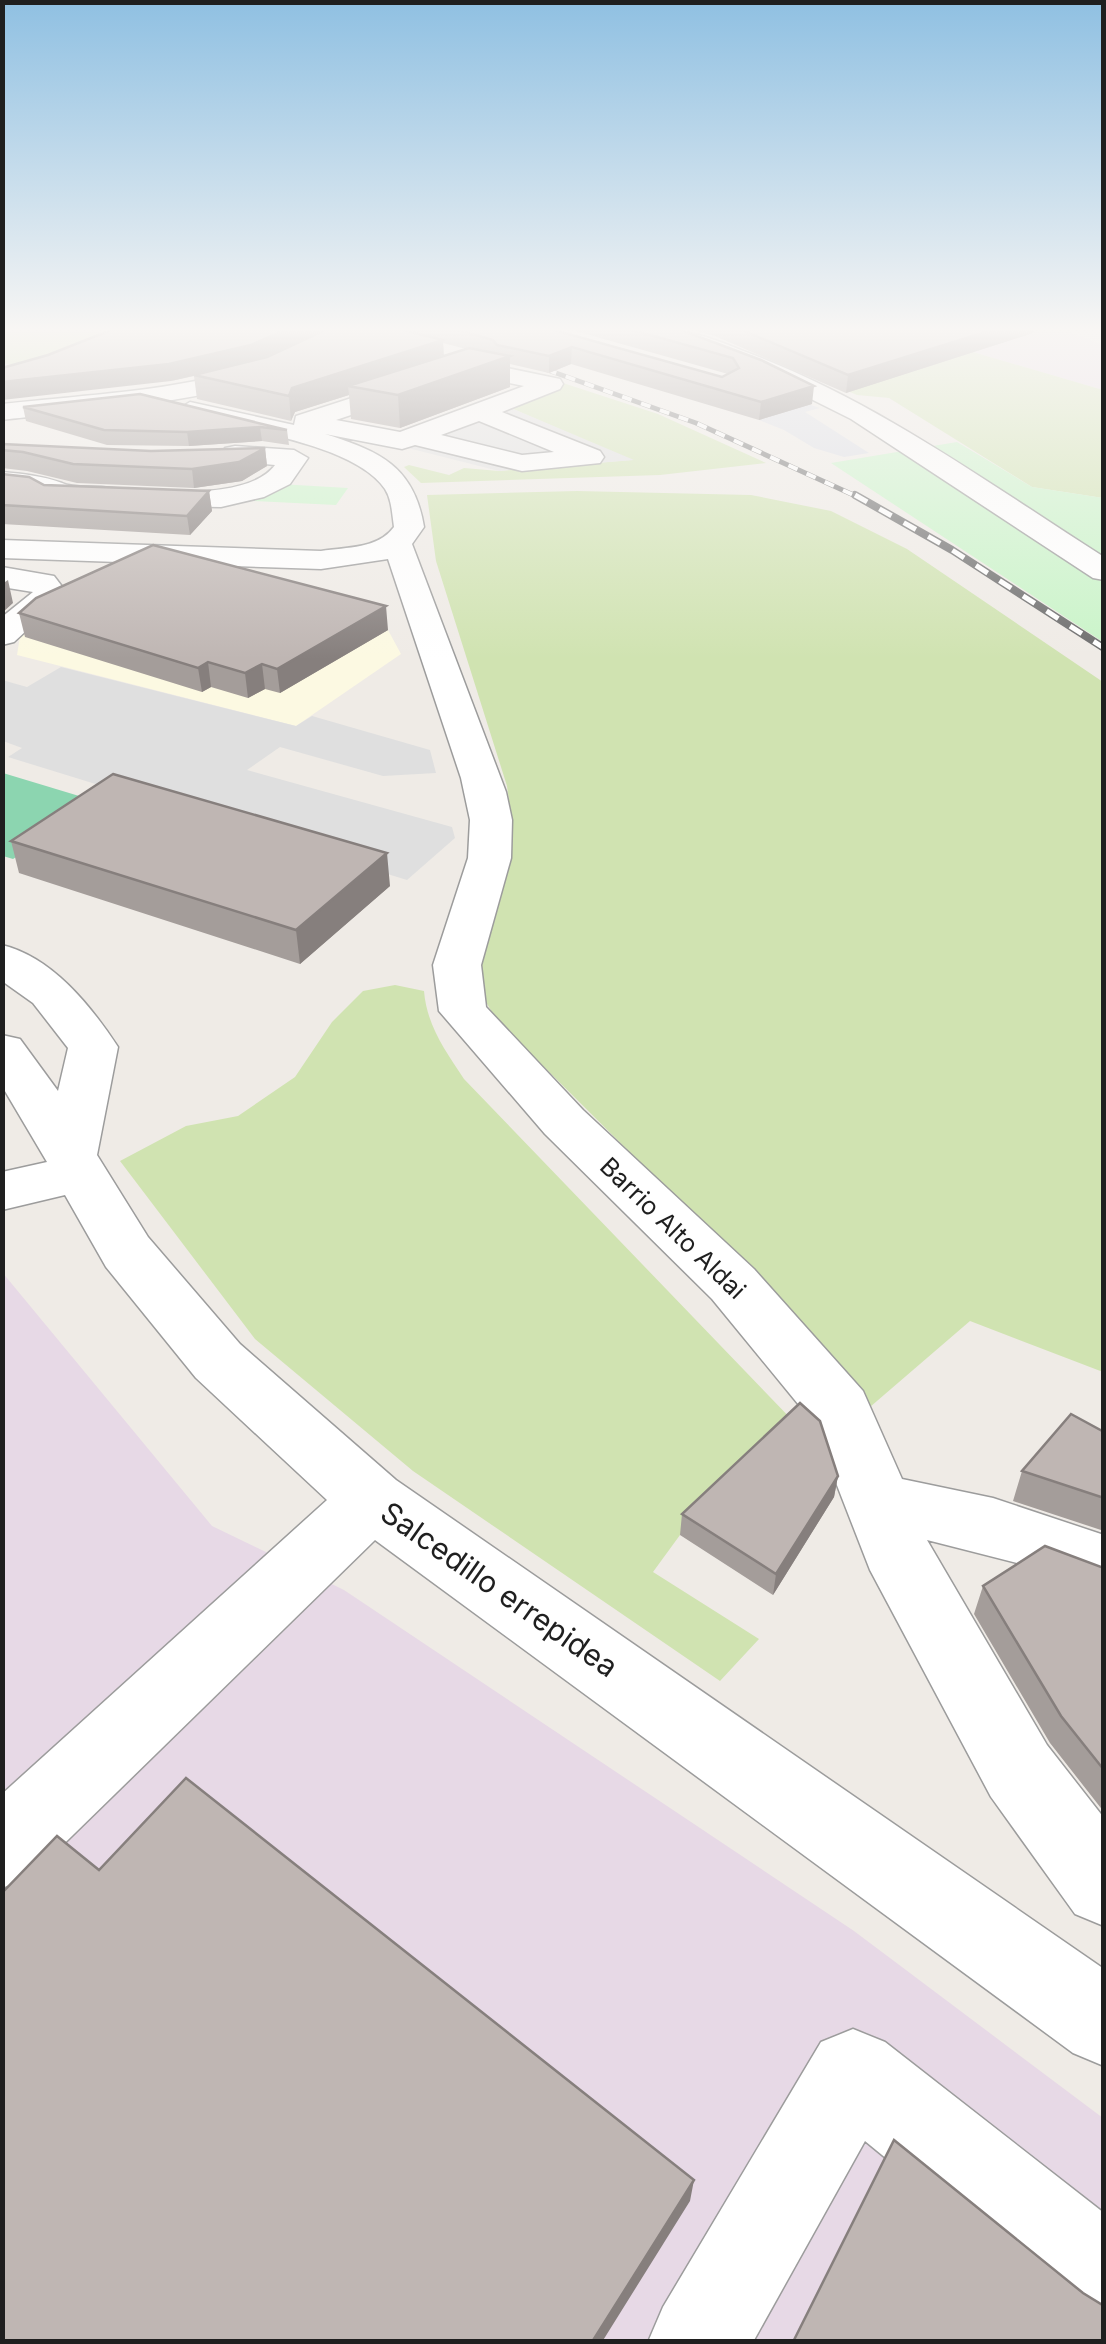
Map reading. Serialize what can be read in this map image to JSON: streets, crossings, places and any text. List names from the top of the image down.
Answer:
{
  "streets": {
    "street": ["Barrio Alto Aldai", "Salcedillo errepidea"]
  }
}
